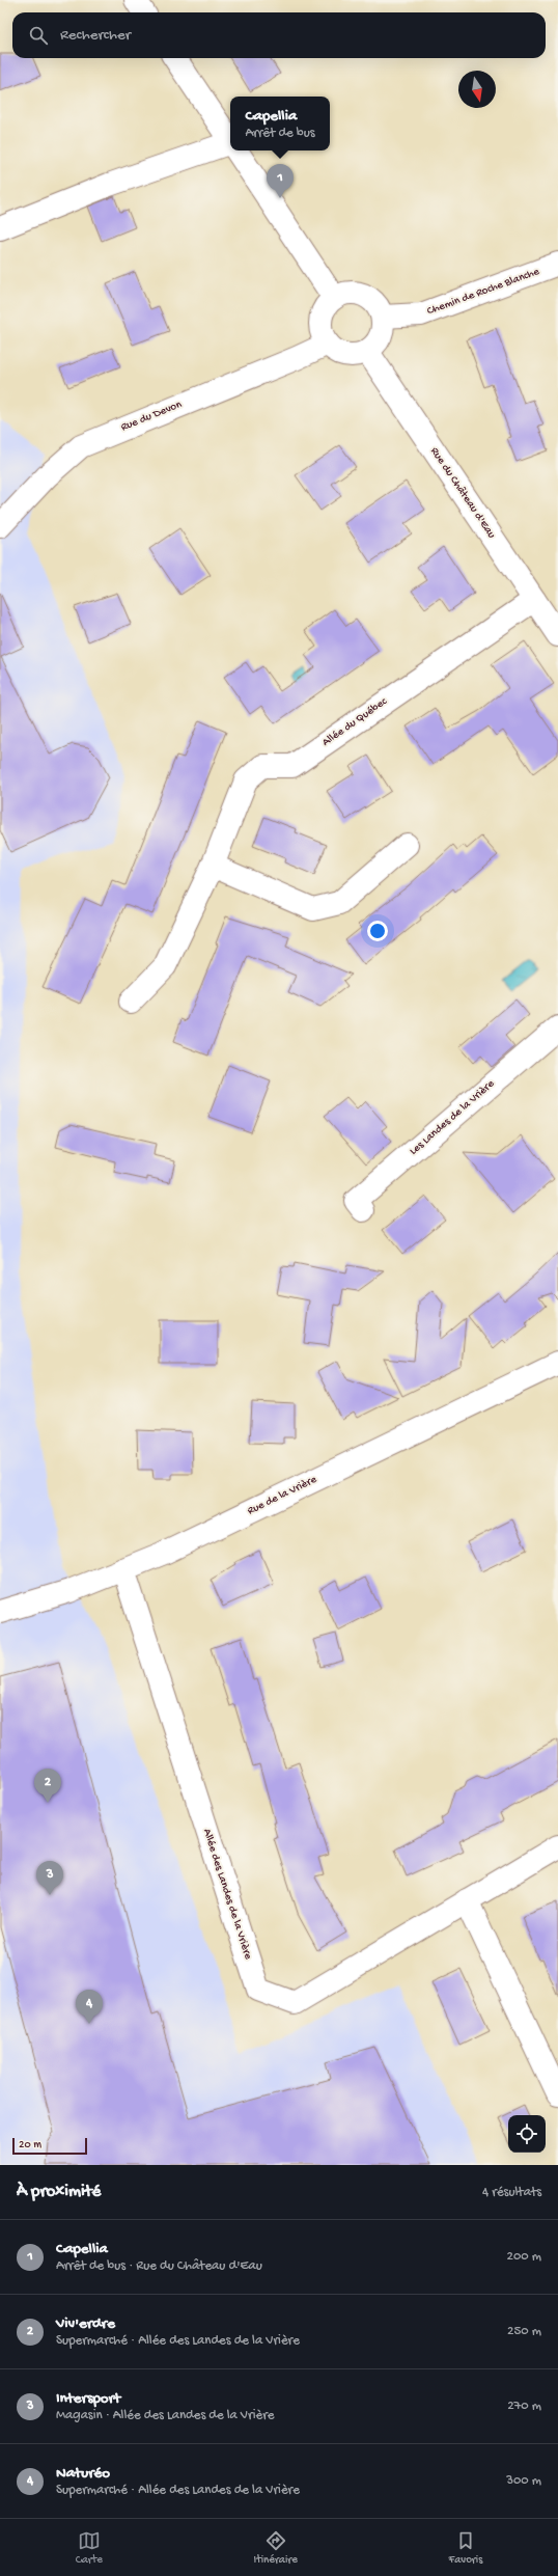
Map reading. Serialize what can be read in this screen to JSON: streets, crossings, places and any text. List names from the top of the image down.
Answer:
{
  "streets": {
    "street": [
      "Chemin de Roche Blanche",
      "Rue du Devon",
      "Rue du Château d'Eau",
      "Allée du Québec",
      "Les Landes de la Vrière",
      "Rue de la Vrière",
      "Allée des Landes de la Vrière"
    ]
  },
  "crossings": [
    ["Chemin de Roche Blanche", "Rue du Devon"],
    ["Chemin de Roche Blanche", "Rue du Château d'Eau"],
    ["Rue du Devon", "Rue du Château d'Eau"],
    ["Rue du Château d'Eau", "Allée du Québec"],
    ["Rue de la Vrière", "Allée des Landes de la Vrière"]
  ],
  "scale_bar": "20 m",
  "north": "bottom",
  "page": {
    "search": "Rechercher",
    "popup": ["Capellia", "Arrêt de bus"],
    "pins": [
      "1",
      "2",
      "3",
      "4"
    ],
    "scale": "20 m",
    "heading": ["À proximité", "4 résultats"],
    "list": [
      {
        "mark": "1",
        "name": "Capellia",
        "note": "Arrêt de bus · Rue du Château d'Eau",
        "value": "200 m"
      },
      {
        "mark": "2",
        "name": "Viv'erdre",
        "note": "Supermarché · Allée des Landes de la Vrière",
        "value": "250 m"
      },
      {
        "mark": "3",
        "name": "Intersport",
        "note": "Magasin · Allée des Landes de la Vrière",
        "value": "270 m"
      },
      {
        "mark": "4",
        "name": "Naturéo",
        "note": "Supermarché · Allée des Landes de la Vrière",
        "value": "300 m"
      }
    ],
    "nav": ["Carte", "Itinéraire", "Favoris"]
  }
}
